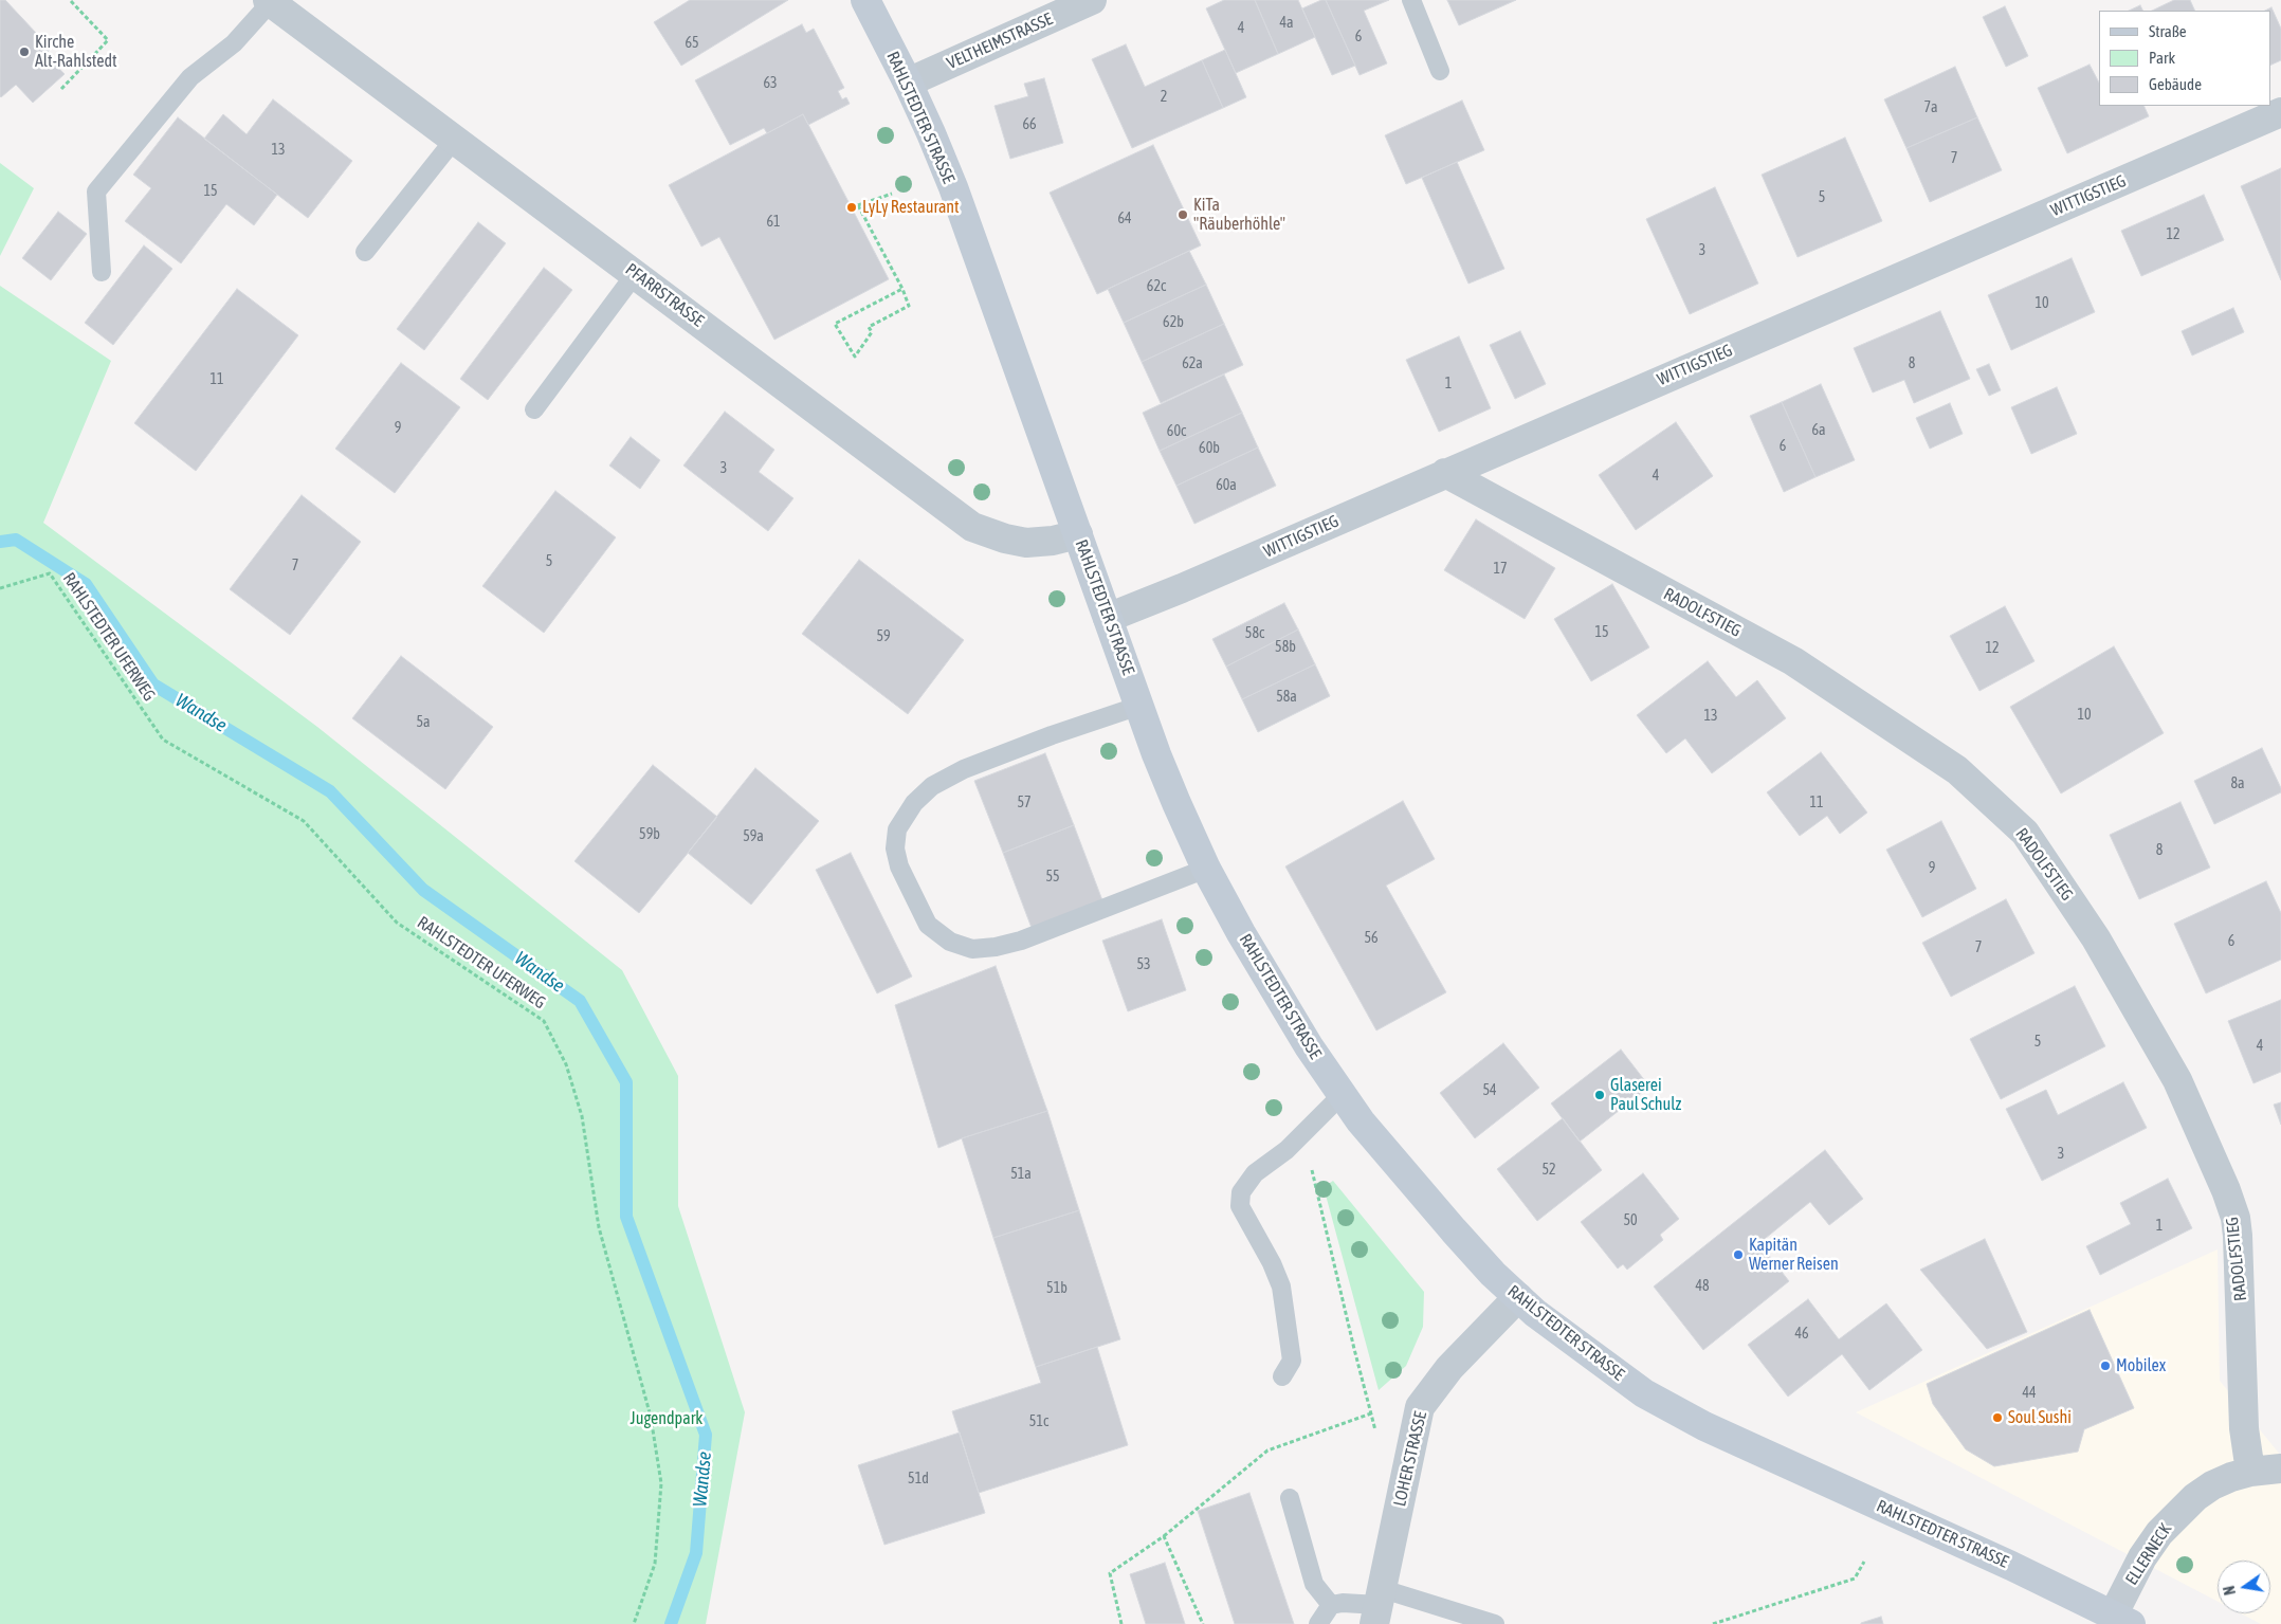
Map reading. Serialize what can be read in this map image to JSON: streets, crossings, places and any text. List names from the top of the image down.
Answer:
{
  "streets": {
    "main road": ["RAHLSTEDTER STRASSE"],
    "street": [
      "VELTHEIMSTRASSE",
      "WITTIGSTIEG",
      "PFARRSTRASSE",
      "RADOLFSTIEG",
      "LOHER STRASSE",
      "ELLERNECK"
    ],
    "path": ["RAHLSTEDTER UFERWEG"]
  },
  "crossings": [
    ["VELTHEIMSTRASSE", "RAHLSTEDTER STRASSE"],
    ["RAHLSTEDTER STRASSE", "WITTIGSTIEG"],
    ["RAHLSTEDTER STRASSE", "PFARRSTRASSE"],
    ["RAHLSTEDTER STRASSE", "LOHER STRASSE"],
    ["RAHLSTEDTER STRASSE", "ELLERNECK"],
    ["WITTIGSTIEG", "RADOLFSTIEG"],
    ["RADOLFSTIEG", "ELLERNECK"]
  ],
  "water": ["Wandse"],
  "parks": ["Jugendpark"],
  "places": [
    "Kirche Alt-Rahlstedt",
    "LyLy Restaurant",
    "KiTa \"Räuberhöhle\"",
    "Glaserei Paul Schulz",
    "Kapitän Werner Reisen",
    "Mobilex",
    "Soul Sushi"
  ],
  "house_numbers": [
    "4a",
    "4",
    "6",
    "65",
    "63",
    "2",
    "7a",
    "66",
    "13",
    "7",
    "15",
    "5",
    "64",
    "61",
    "12",
    "3",
    "62c",
    "10",
    "62b",
    "62a",
    "8",
    "11",
    "1",
    "9",
    "6a",
    "60c",
    "6",
    "60b",
    "3",
    "4",
    "60a",
    "5",
    "7",
    "17",
    "15",
    "58c",
    "59",
    "58b",
    "12",
    "58a",
    "10",
    "13",
    "5a",
    "8a",
    "57",
    "11",
    "59b",
    "59a",
    "8",
    "9",
    "55",
    "56",
    "6",
    "7",
    "53",
    "5",
    "4",
    "54",
    "3",
    "52",
    "51a",
    "50",
    "1",
    "48",
    "51b",
    "46",
    "44",
    "51c",
    "51d"
  ],
  "legend": ["Straße", "Park", "Gebäude"],
  "north": "left"
}
